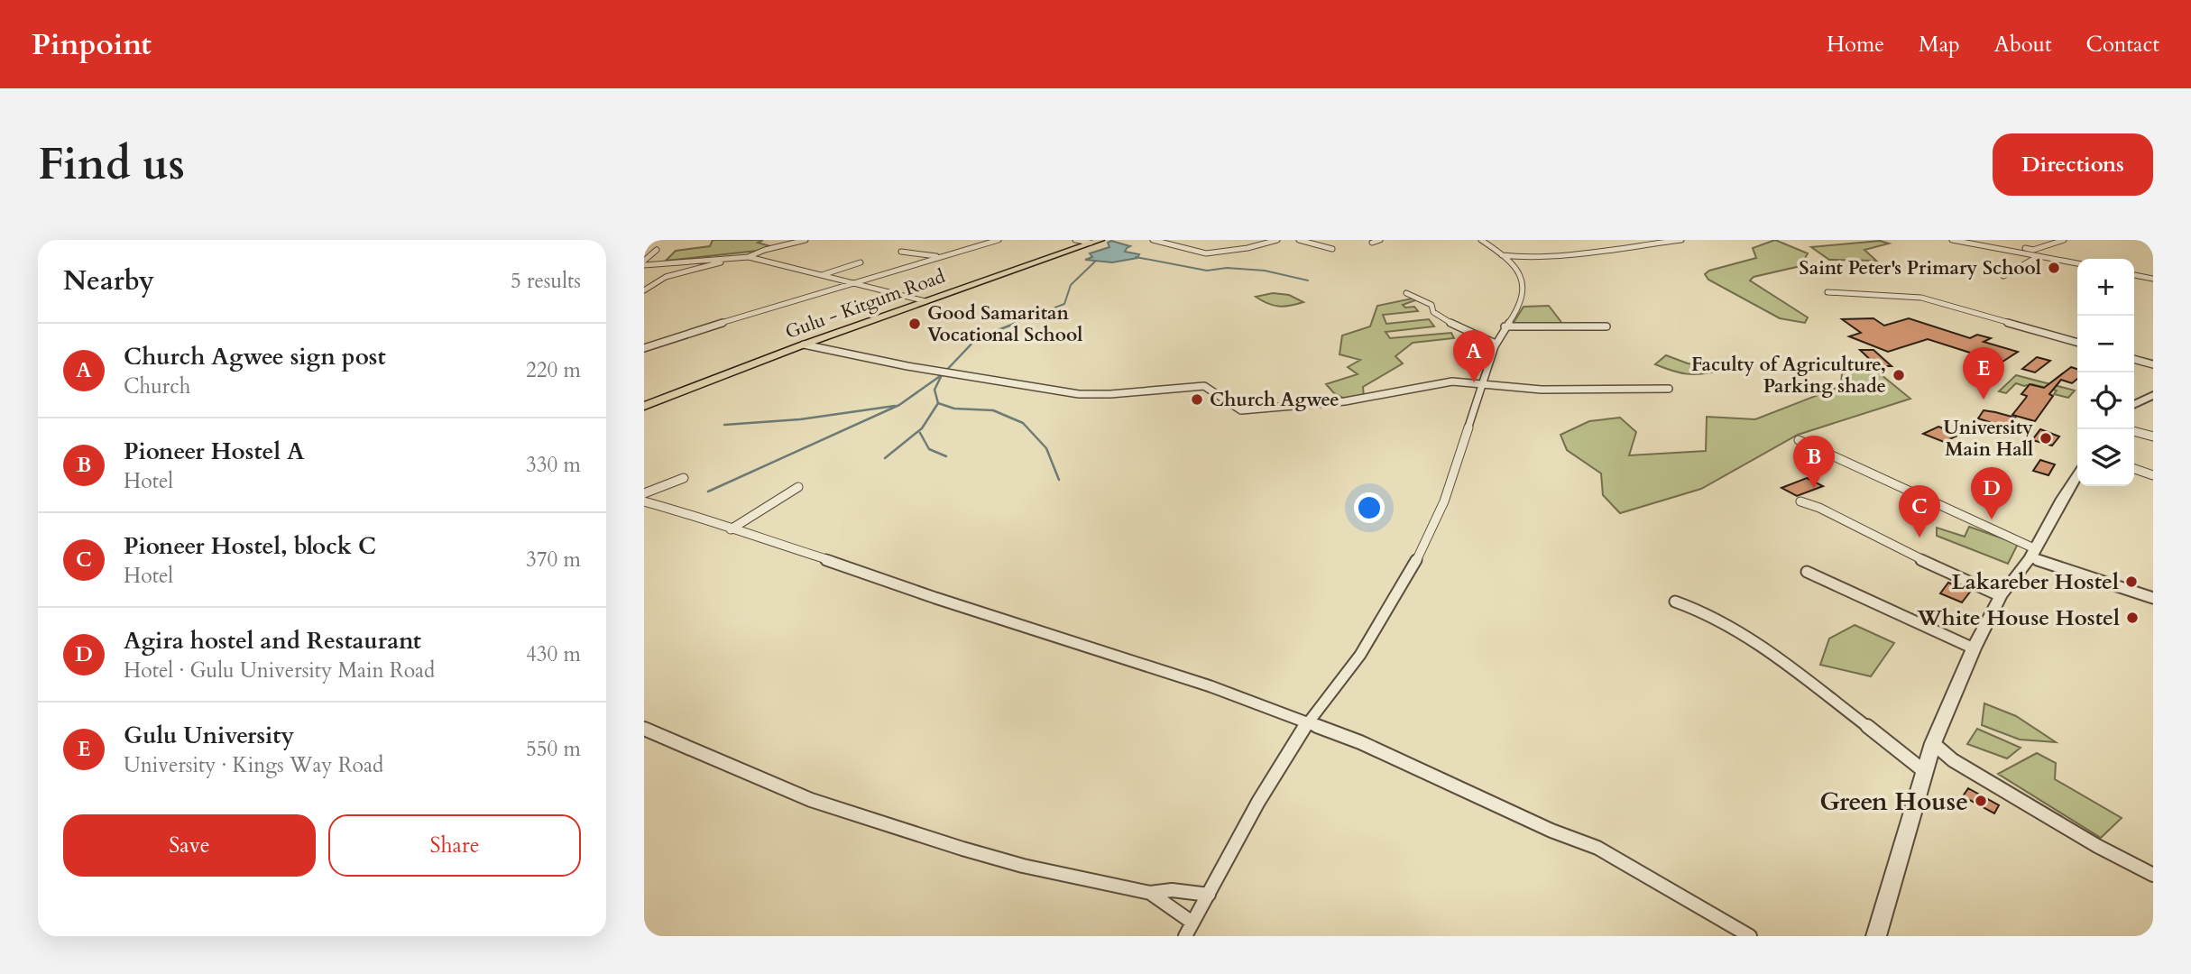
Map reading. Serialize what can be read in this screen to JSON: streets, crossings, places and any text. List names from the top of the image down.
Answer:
{
  "streets": {
    "main road": ["Gulu - Kitgum Road"]
  },
  "places": [
    "Saint Peter's Primary School",
    "Good Samaritan Vocational School",
    "Faculty of Agriculture, Parking shade",
    "Church Agwee",
    "University Main Hall",
    "Lakareber Hostel",
    "White House Hostel",
    "Green House"
  ],
  "page": {
    "header": "Pinpoint",
    "nav": [
      "Home",
      "Map",
      "About",
      "Contact"
    ],
    "buttons": [
      "Directions",
      ["Save", "Share"]
    ],
    "title": "Find us",
    "heading": ["Nearby", "5 results"],
    "map_buttons": ["+", "−"],
    "list": [
      {
        "mark": "A",
        "name": "Church Agwee sign post",
        "note": "Church",
        "value": "220 m"
      },
      {
        "mark": "B",
        "name": "Pioneer Hostel A",
        "note": "Hotel",
        "value": "330 m"
      },
      {
        "mark": "C",
        "name": "Pioneer Hostel, block C",
        "note": "Hotel",
        "value": "370 m"
      },
      {
        "mark": "D",
        "name": "Agira hostel and Restaurant",
        "note": "Hotel · Gulu University Main Road",
        "value": "430 m"
      },
      {
        "mark": "E",
        "name": "Gulu University",
        "note": "University · Kings Way Road",
        "value": "550 m"
      }
    ],
    "pins": [
      "A",
      "E",
      "B",
      "D",
      "C"
    ]
  }
}
